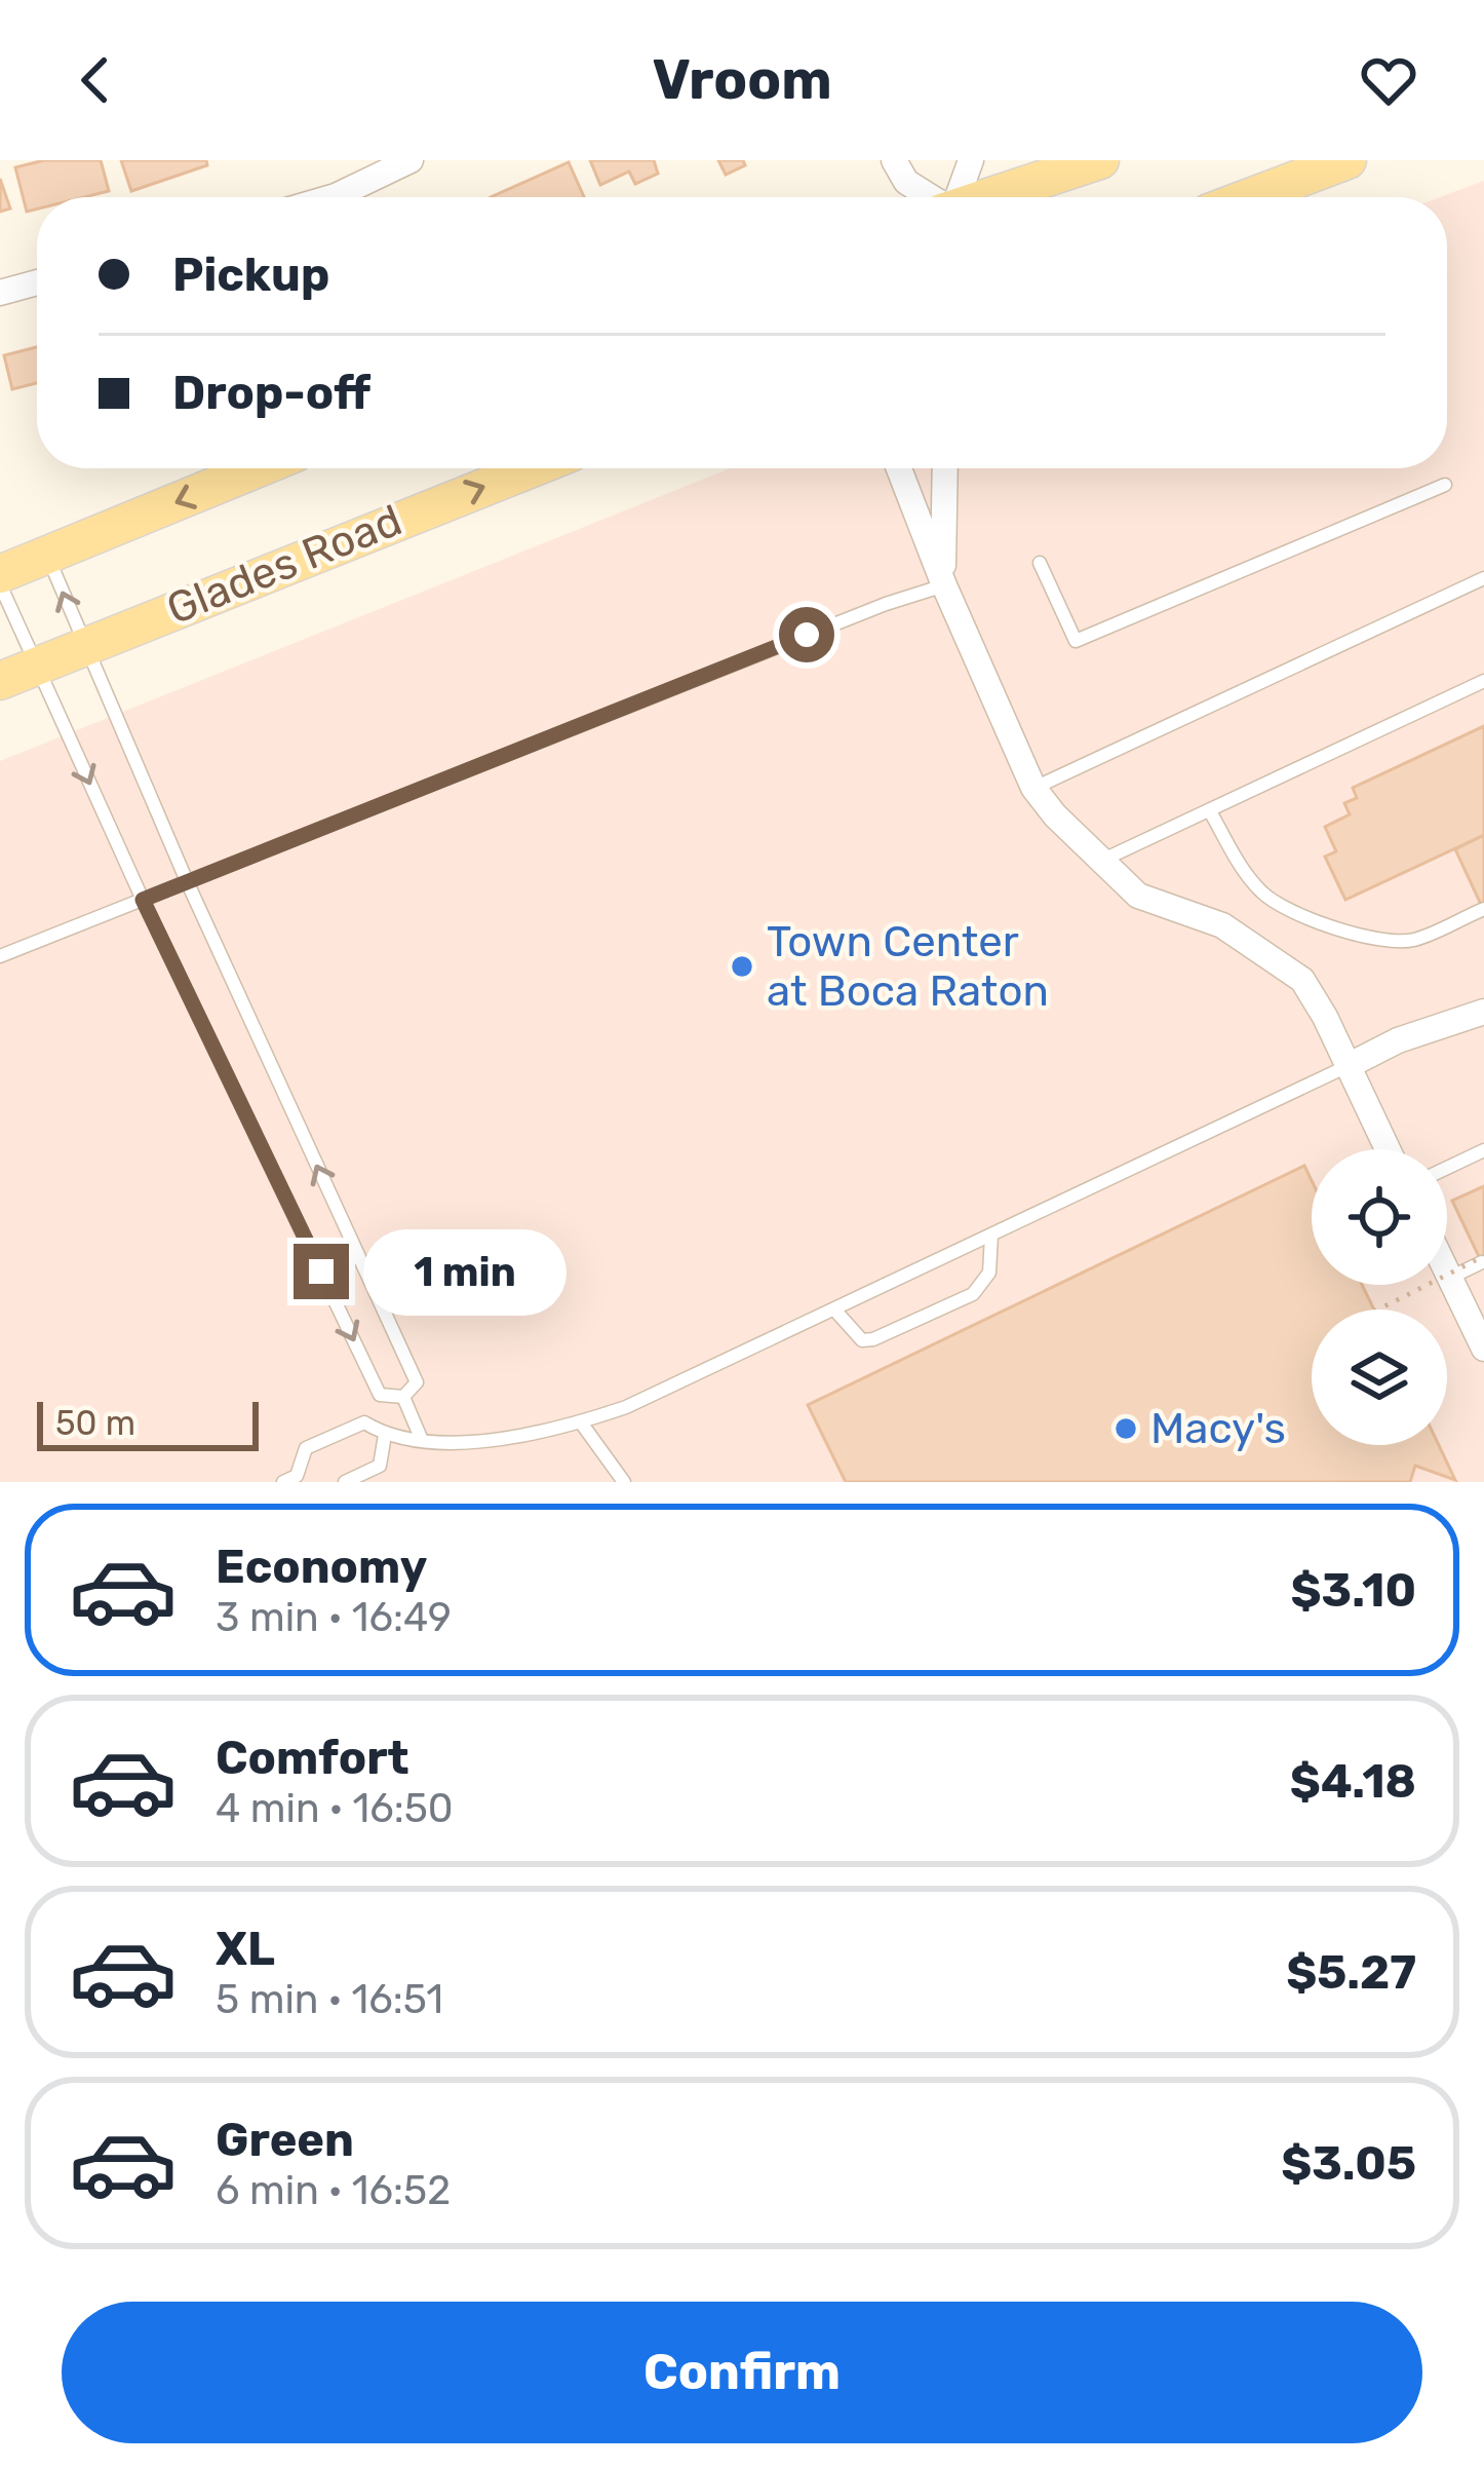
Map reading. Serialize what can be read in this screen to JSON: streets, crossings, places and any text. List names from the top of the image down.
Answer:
{
  "streets": {
    "main road": ["Glades Road"]
  },
  "places": ["Town Center at Boca Raton", "Macy's"],
  "scale_bar": "50 m",
  "page": {
    "header": "Vroom",
    "banner": ["Pickup", "Drop-off"],
    "bubble": "1 min",
    "scale": "50 m",
    "list": [
      {
        "name": "Economy",
        "note": "3 min · 16:49",
        "value": "$3.10"
      },
      {
        "name": "Comfort",
        "note": "4 min · 16:50",
        "value": "$4.18"
      },
      {
        "name": "XL",
        "note": "5 min · 16:51",
        "value": "$5.27"
      },
      {
        "name": "Green",
        "note": "6 min · 16:52",
        "value": "$3.05"
      }
    ],
    "buttons": "Confirm"
  }
}
